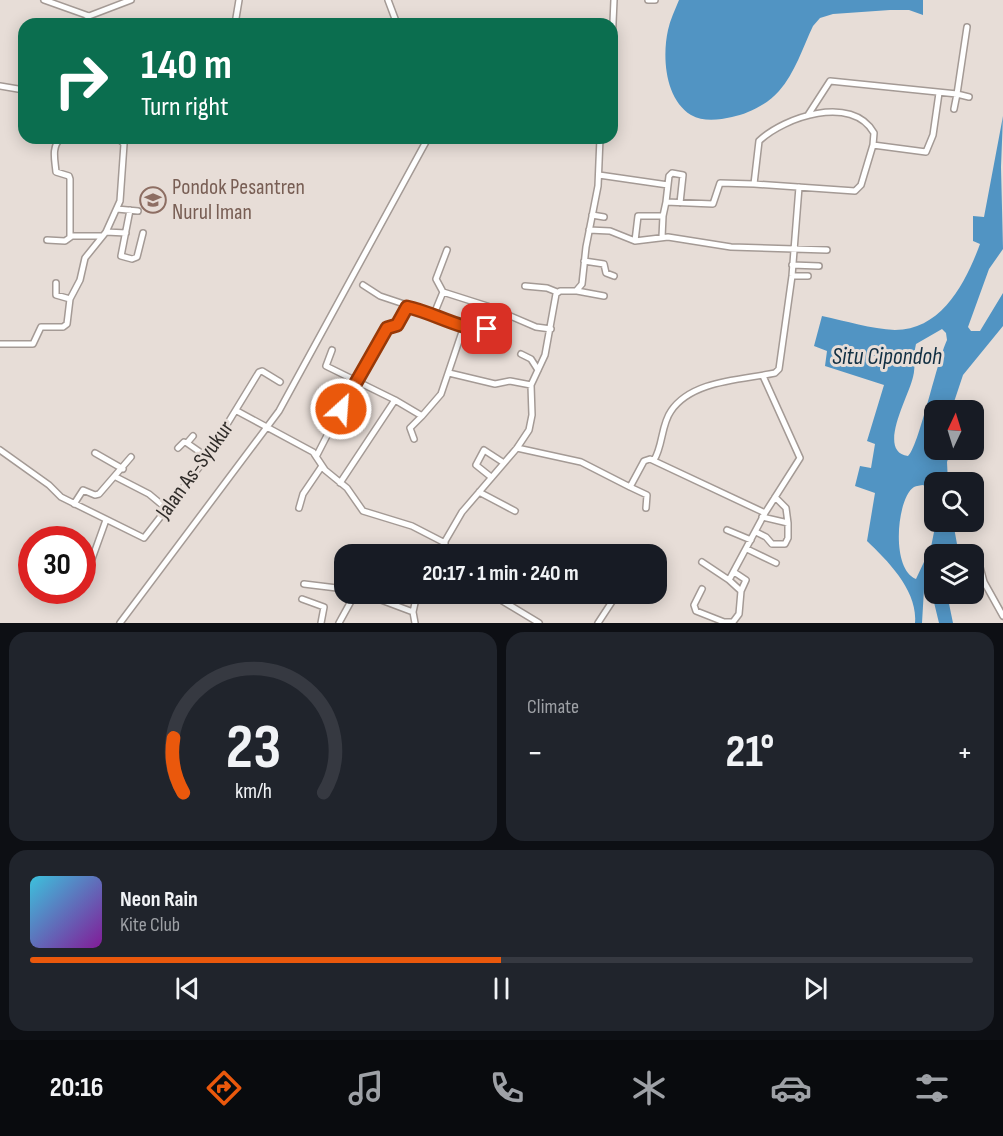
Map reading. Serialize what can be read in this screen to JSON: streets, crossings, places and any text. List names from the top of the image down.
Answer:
{
  "streets": {
    "street": ["Jalan As-Syukur"]
  },
  "water": ["Situ Cipondoh"],
  "places": {
    "school or university": ["Pondok Pesantren Nurul Iman"]
  },
  "north": "top",
  "page": {
    "turn": ["140 m", "Turn right"],
    "limit": "30",
    "trip": "20:17 · 1 min · 240 m",
    "tile": "Climate",
    "heat": ["−", "21°", "+"],
    "song": ["Neon Rain", "Kite Club"],
    "tabs": "20:16",
    "gauge": ["23", "km/h"]
  }
}
